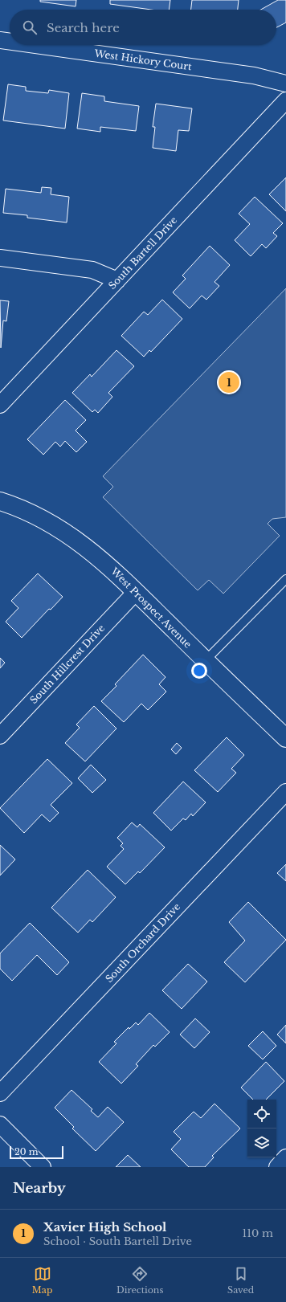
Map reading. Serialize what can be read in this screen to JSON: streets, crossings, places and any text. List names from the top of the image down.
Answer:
{
  "streets": {
    "main road": ["West Prospect Avenue"],
    "street": [
      "West Hickory Court",
      "South Bartell Drive",
      "South Hillcrest Drive",
      "South Orchard Drive"
    ]
  },
  "crossings": [
    ["West Prospect Avenue", "South Hillcrest Drive"]
  ],
  "scale_bar": "20 m",
  "page": {
    "search": "Search here",
    "pins": "1",
    "scale": "20 m",
    "heading": "Nearby",
    "list": [
      {
        "mark": "1",
        "name": "Xavier High School",
        "note": "School · South Bartell Drive",
        "value": "110 m"
      }
    ],
    "nav": ["Map", "Directions", "Saved"]
  }
}
